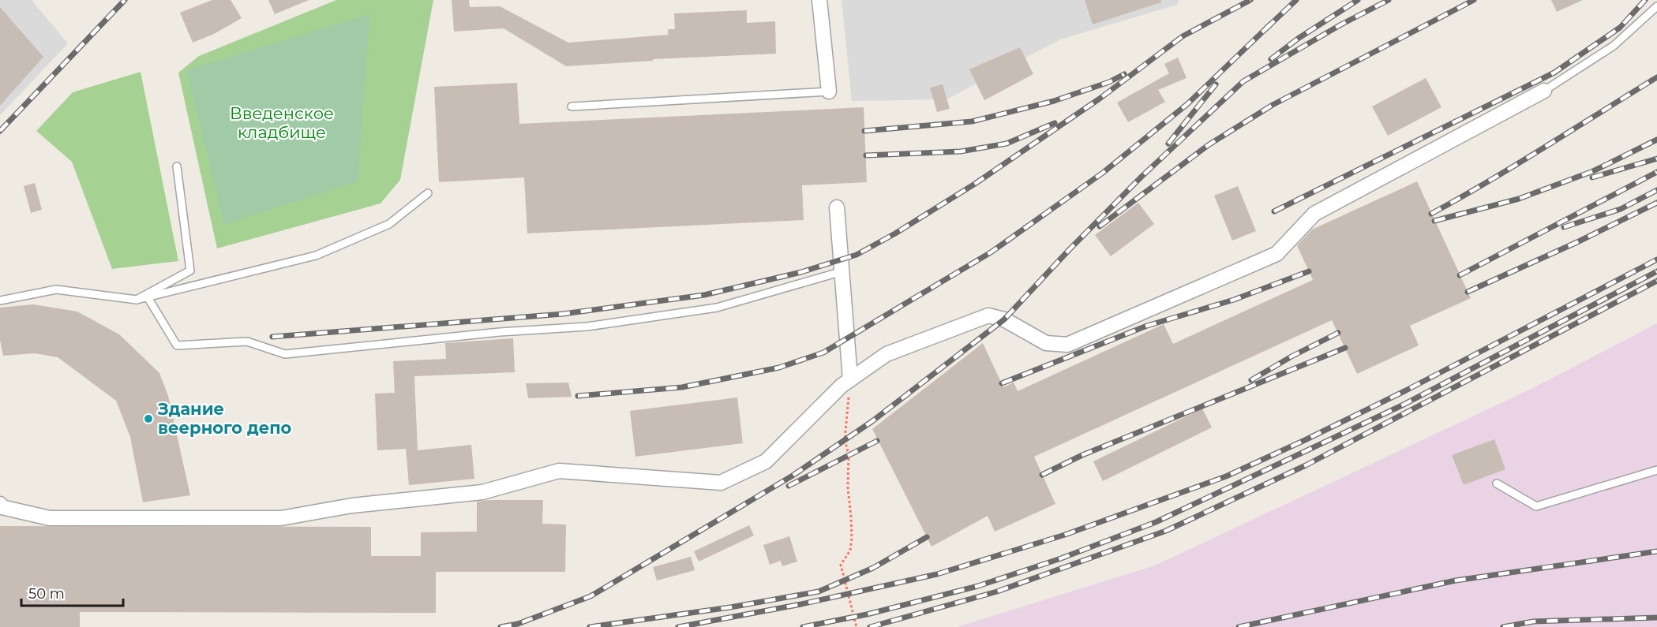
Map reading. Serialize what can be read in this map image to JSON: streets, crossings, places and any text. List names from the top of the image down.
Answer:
{
  "parks": ["Введенское кладбище"],
  "places": ["Здание веерного депо"],
  "scale_bar": "50 m"
}
